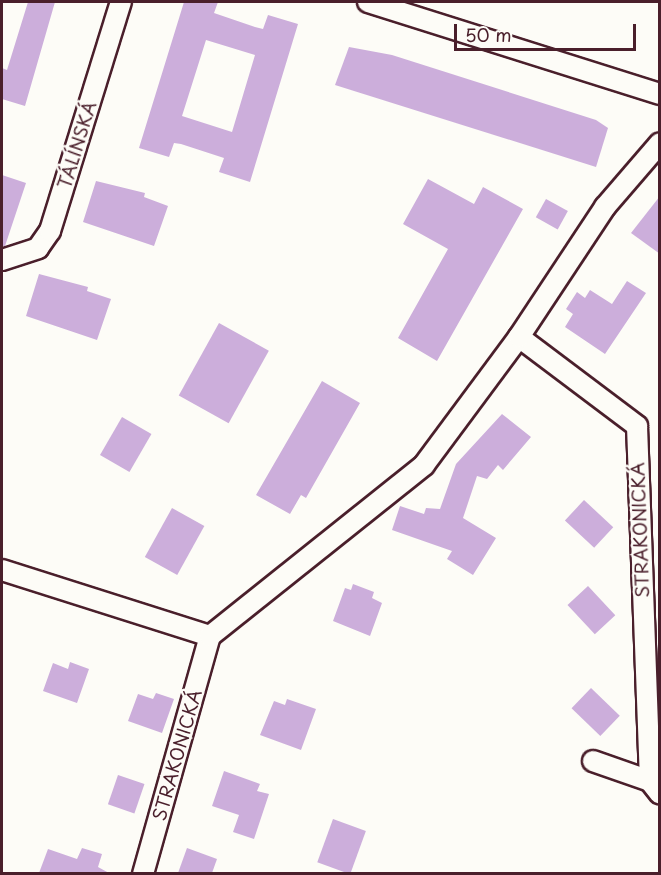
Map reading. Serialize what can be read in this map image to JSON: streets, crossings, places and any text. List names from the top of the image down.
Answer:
{
  "streets": {
    "street": ["TÁLÍNSKÁ", "STRAKONICKÁ"]
  },
  "scale_bar": "50 m"
}
